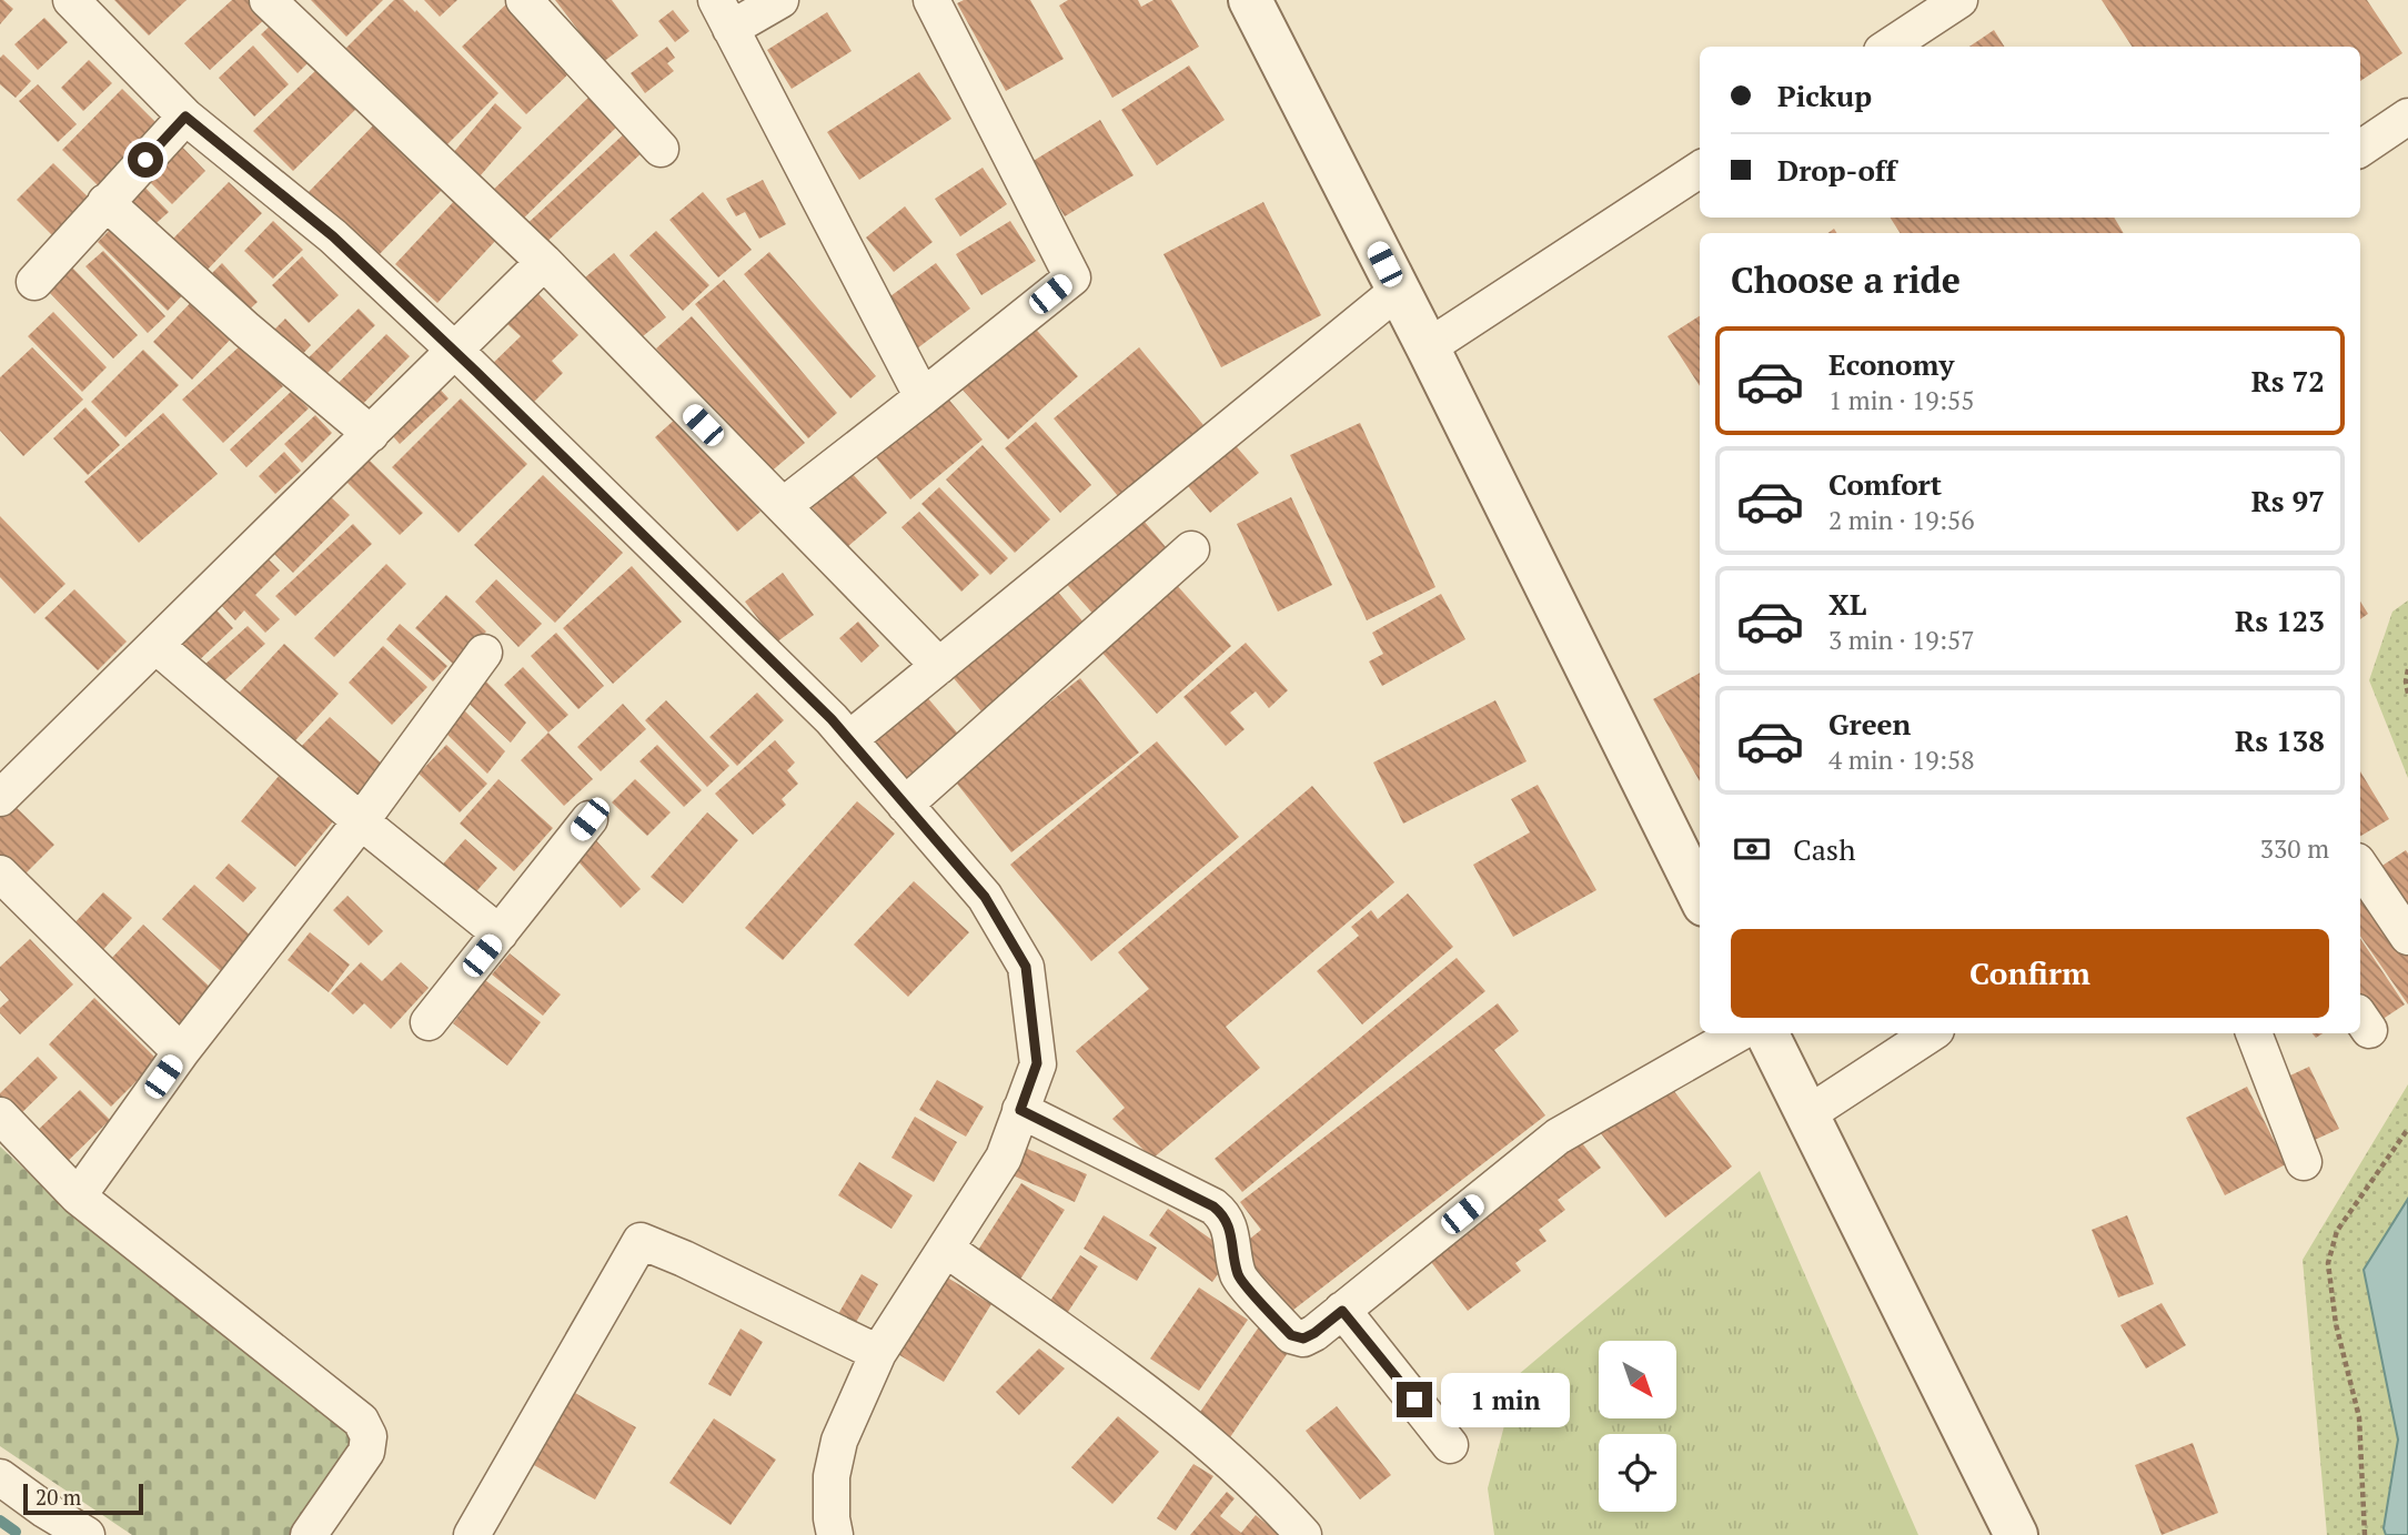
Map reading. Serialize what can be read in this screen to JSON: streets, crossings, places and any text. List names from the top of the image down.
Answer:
{
  "scale_bar": "20 m",
  "north": "bottom right",
  "page": {
    "banner": ["Pickup", "Drop-off"],
    "heading": "Choose a ride",
    "list": [
      {
        "name": "Economy",
        "note": "1 min · 19:55",
        "value": "Rs 72"
      },
      {
        "name": "Comfort",
        "note": "2 min · 19:56",
        "value": "Rs 97"
      },
      {
        "name": "XL",
        "note": "3 min · 19:57",
        "value": "Rs 123"
      },
      {
        "name": "Green",
        "note": "4 min · 19:58",
        "value": "Rs 138"
      }
    ],
    "pay": ["Cash", "330 m"],
    "buttons": "Confirm",
    "bubble": "1 min",
    "scale": "20 m"
  }
}
